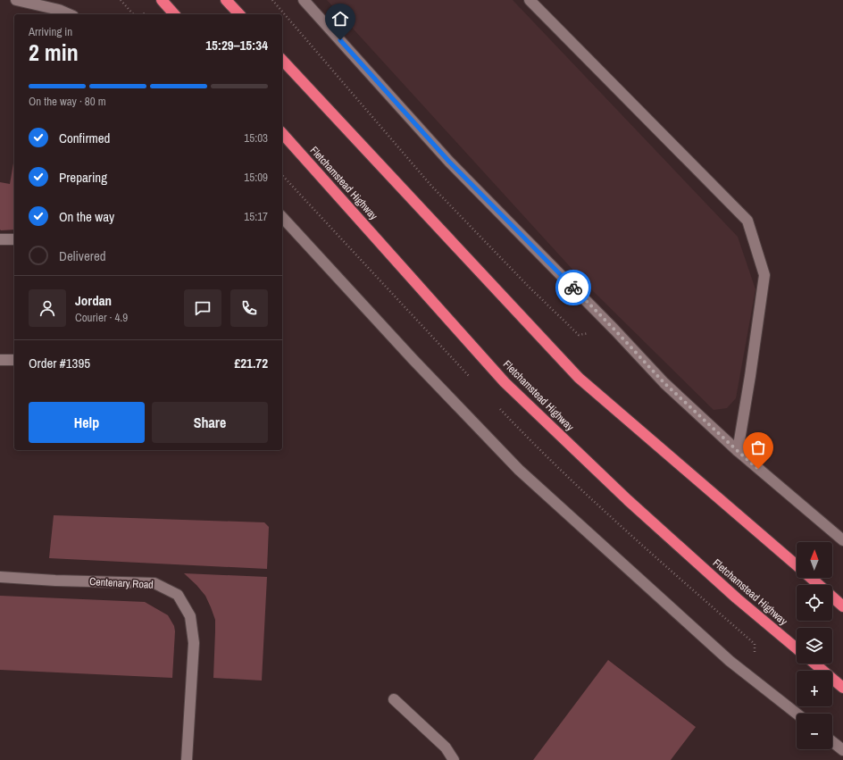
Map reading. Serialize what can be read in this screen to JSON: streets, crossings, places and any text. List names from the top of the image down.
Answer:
{
  "streets": {
    "highway": ["Fletchamstead Highway"],
    "street": ["Centenary Road"]
  },
  "north": "top",
  "page": {
    "heading": ["2 min", "Arriving in", "15:29–15:34"],
    "panel": [
      "Jordan",
      "Courier · 4.9",
      "Order #1395",
      "£21.72"
    ],
    "bar": "On the way · 80 m",
    "list": [
      ["Confirmed", "15:03"],
      ["Preparing", "15:09"],
      ["On the way", "15:17"],
      "Delivered"
    ],
    "buttons": ["Help", "Share"],
    "map_buttons": ["+", "−"]
  }
}
